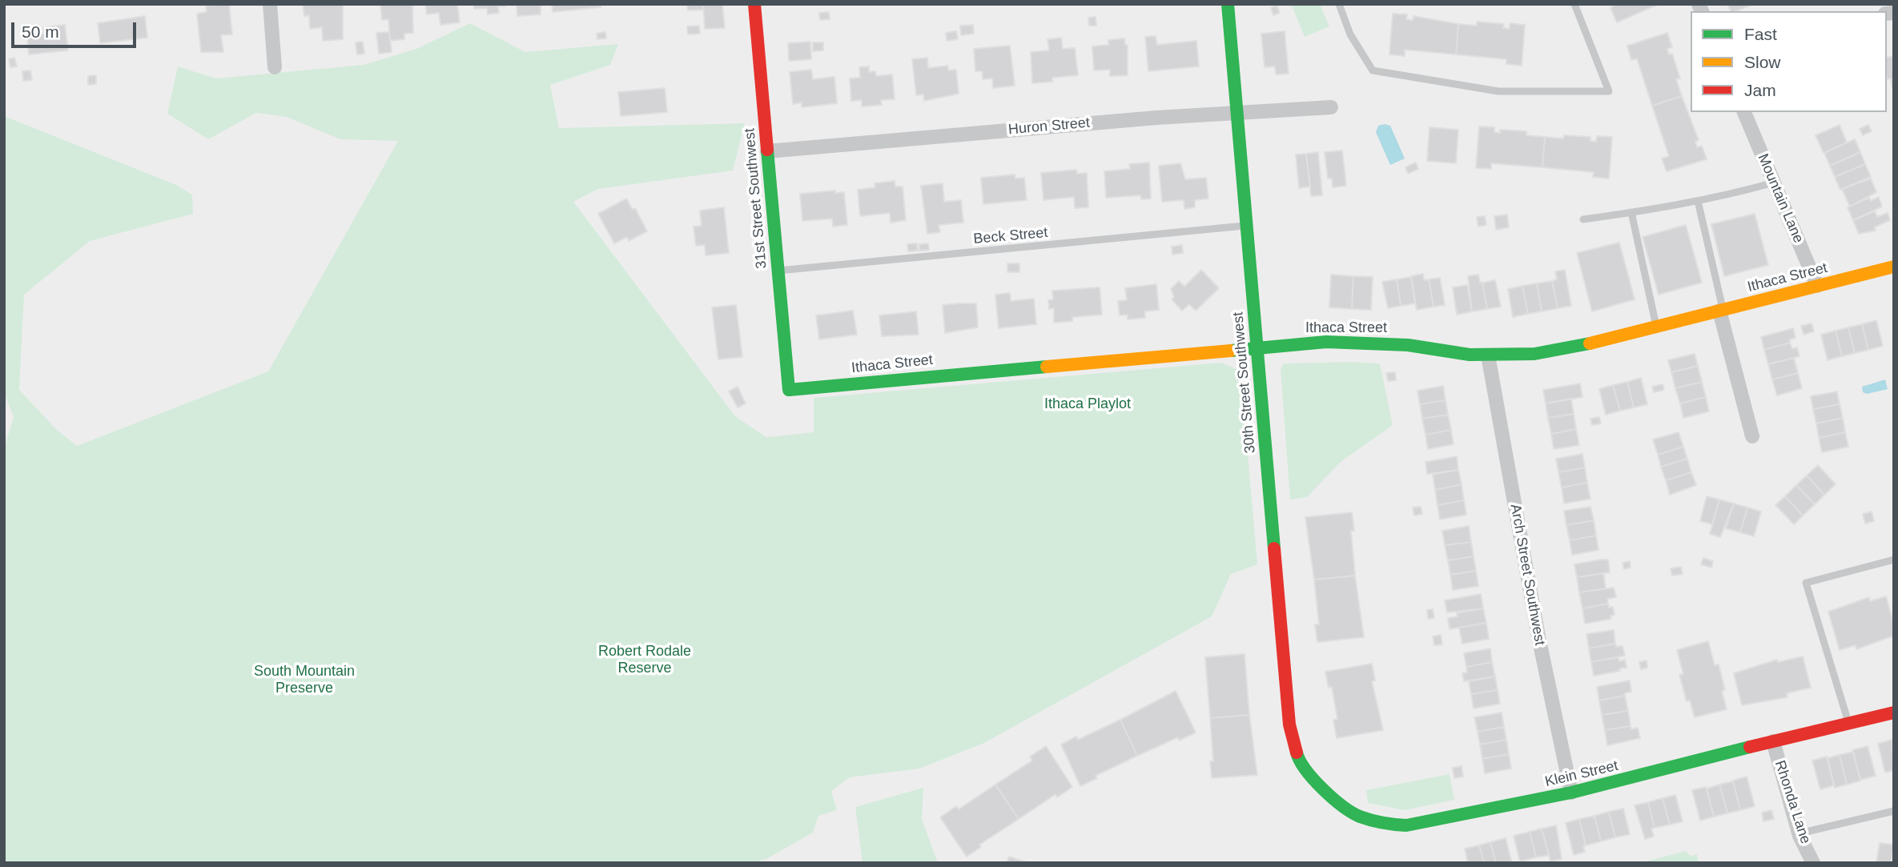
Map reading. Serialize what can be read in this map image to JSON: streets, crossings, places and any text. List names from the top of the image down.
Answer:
{
  "streets": {
    "street": [
      "Huron Street",
      "31st Street Southwest",
      "Mountain Lane",
      "Ithaca Street",
      "30th Street Southwest",
      "Arch Street Southwest",
      "Klein Street",
      "Rhonda Lane"
    ],
    "lane": ["Beck Street"]
  },
  "crossings": [
    ["Huron Street", "31st Street Southwest"],
    ["Huron Street", "30th Street Southwest"],
    ["31st Street Southwest", "Beck Street"],
    ["31st Street Southwest", "Ithaca Street"],
    ["Mountain Lane", "Ithaca Street"],
    ["Beck Street", "30th Street Southwest"],
    ["Ithaca Street", "30th Street Southwest"],
    ["Ithaca Street", "Arch Street Southwest"],
    ["30th Street Southwest", "Klein Street"],
    ["Arch Street Southwest", "Klein Street"],
    ["Klein Street", "Rhonda Lane"]
  ],
  "parks": ["Ithaca Playlot", "Robert Rodale Reserve", "South Mountain Preserve"],
  "legend": ["Fast", "Slow", "Jam"],
  "scale_bar": "50 m"
}
